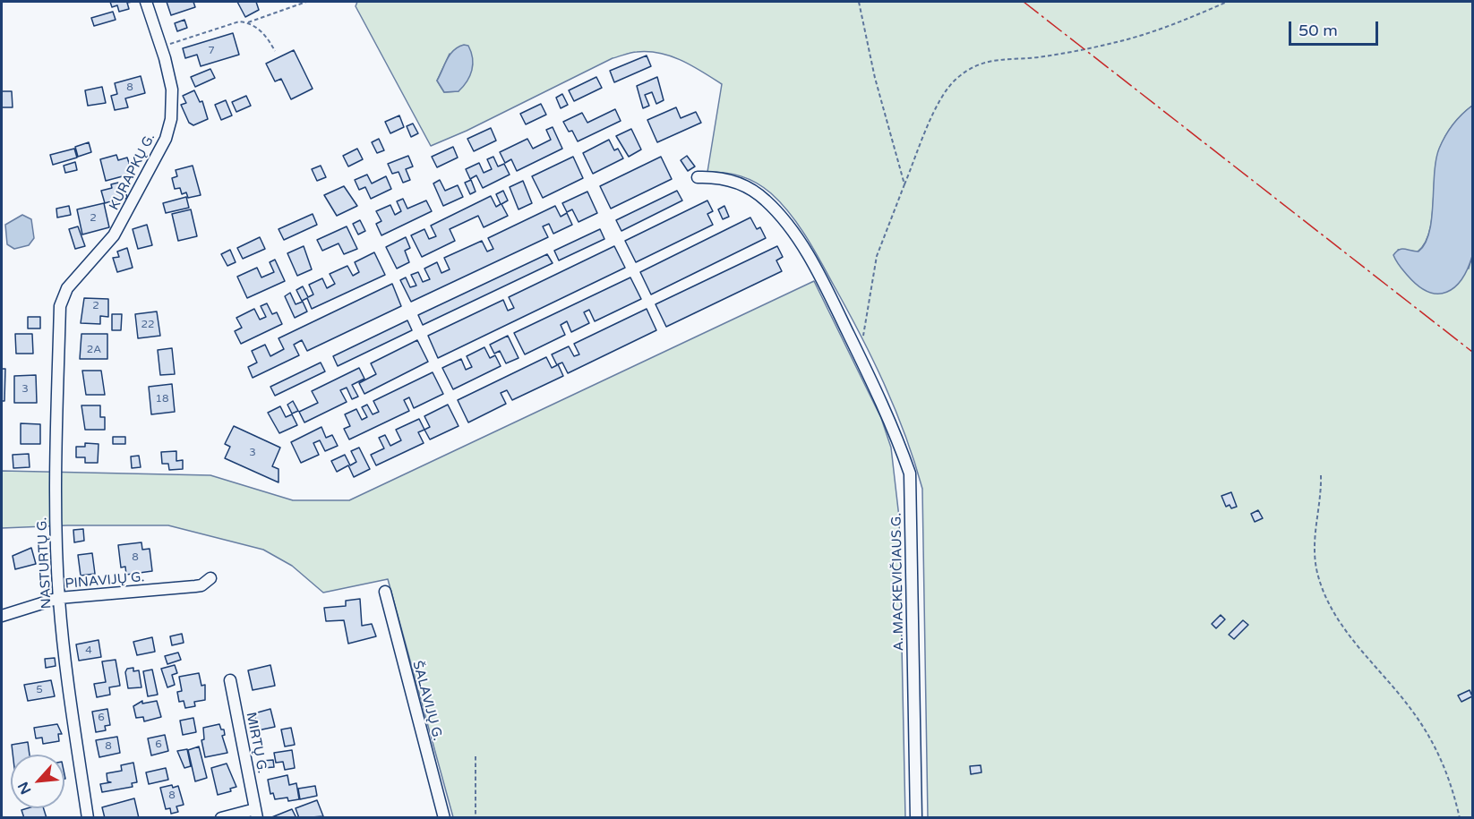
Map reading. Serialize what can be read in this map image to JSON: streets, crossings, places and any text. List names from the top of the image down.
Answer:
{
  "streets": {
    "street": [
      "KURAPKŲ G.",
      "NASTURTŲ G.",
      "PINAVIJŲ G.",
      "A. MACKEVIČIAUS G.",
      "ŠALAVIJŲ G.",
      "MIRTŲ G."
    ]
  },
  "crossings": [
    ["KURAPKŲ G.", "NASTURTŲ G."],
    ["NASTURTŲ G.", "PINAVIJŲ G."]
  ],
  "house_numbers": [
    "7",
    "8",
    "2",
    "2",
    "22",
    "2A",
    "3",
    "18",
    "3",
    "8",
    "4",
    "5",
    "6",
    "6",
    "8",
    "8"
  ],
  "scale_bar": "50 m",
  "north": "bottom left"
}
